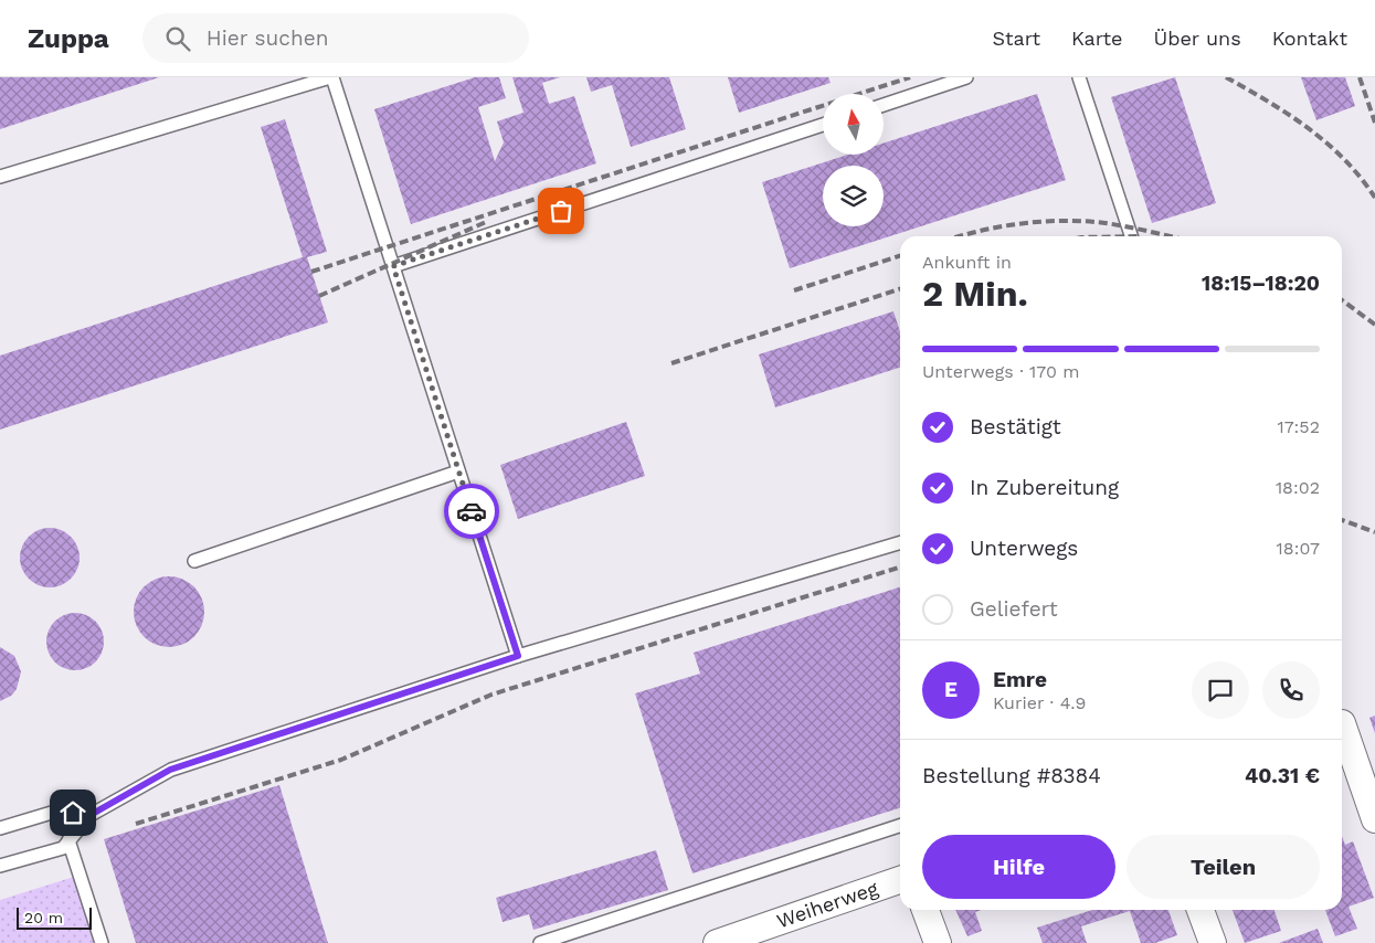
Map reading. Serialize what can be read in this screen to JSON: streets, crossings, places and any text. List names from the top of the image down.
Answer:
{
  "streets": {
    "street": ["Weiherweg"]
  },
  "scale_bar": "20 m",
  "north": "top",
  "page": {
    "header": "Zuppa",
    "search": "Hier suchen",
    "nav": [
      "Start",
      "Karte",
      "Über uns",
      "Kontakt"
    ],
    "heading": ["2 Min.", "Ankunft in", "18:15–18:20"],
    "panel": [
      "Emre",
      "Kurier · 4.9",
      "Bestellung #8384",
      "40.31 €"
    ],
    "bar": "Unterwegs · 170 m",
    "list": [
      ["Bestätigt", "17:52"],
      ["In Zubereitung", "18:02"],
      ["Unterwegs", "18:07"],
      "Geliefert"
    ],
    "round": "E",
    "buttons": ["Hilfe", "Teilen"],
    "scale": "20 m"
  }
}
